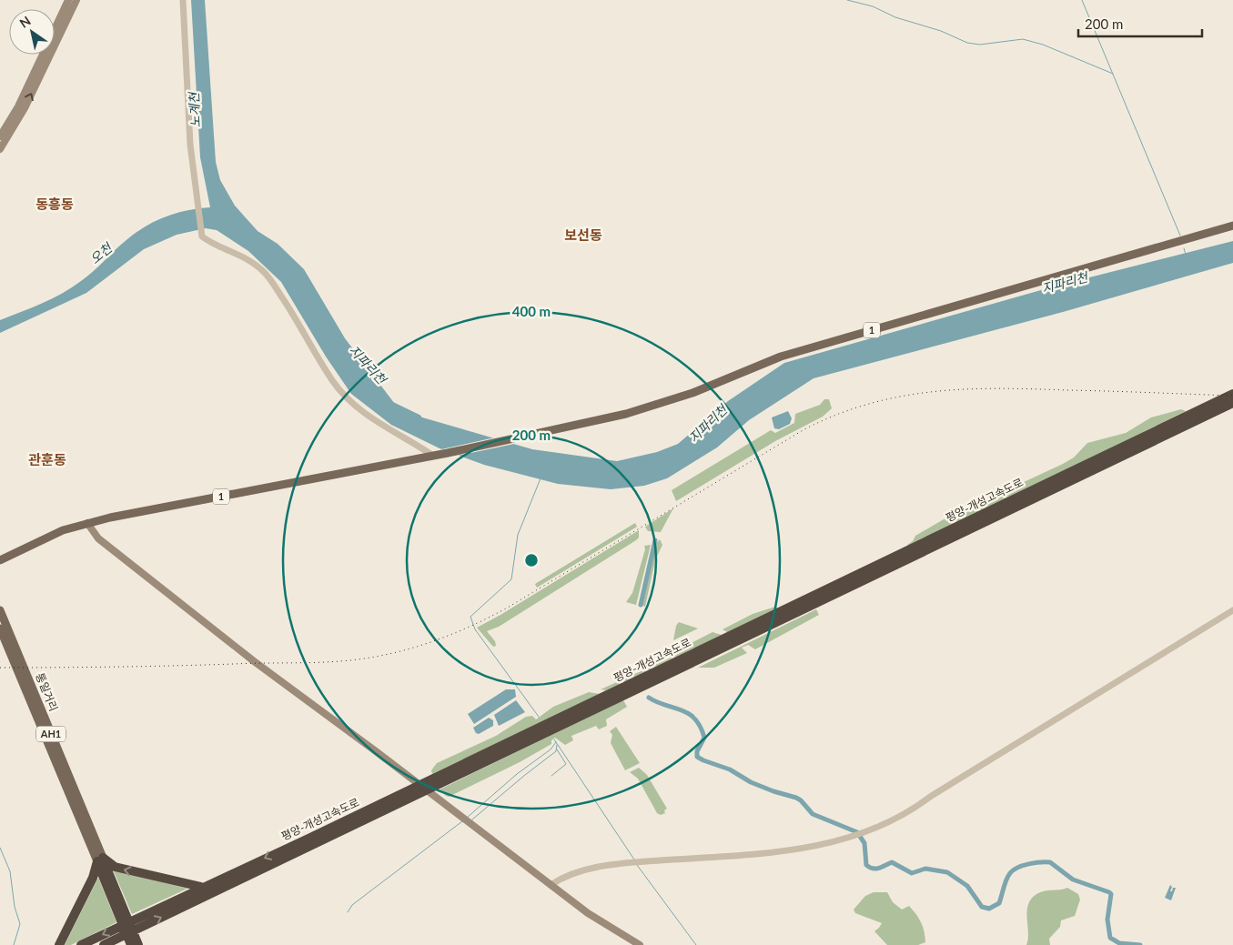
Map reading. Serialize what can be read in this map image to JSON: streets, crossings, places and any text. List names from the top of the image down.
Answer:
{
  "streets": {
    "highway": ["평양-개성고속도로", "AH1"],
    "main road": ["1", "통일거리"]
  },
  "crossings": [
    ["통일거리", "AH1"]
  ],
  "districts": ["동흥동", "보선동", "관훈동"],
  "water": ["노계천", "오천", "지파리천"],
  "scale_bar": "200 m",
  "north": "top left",
  "rings": ["400 m", "200 m"]
}
